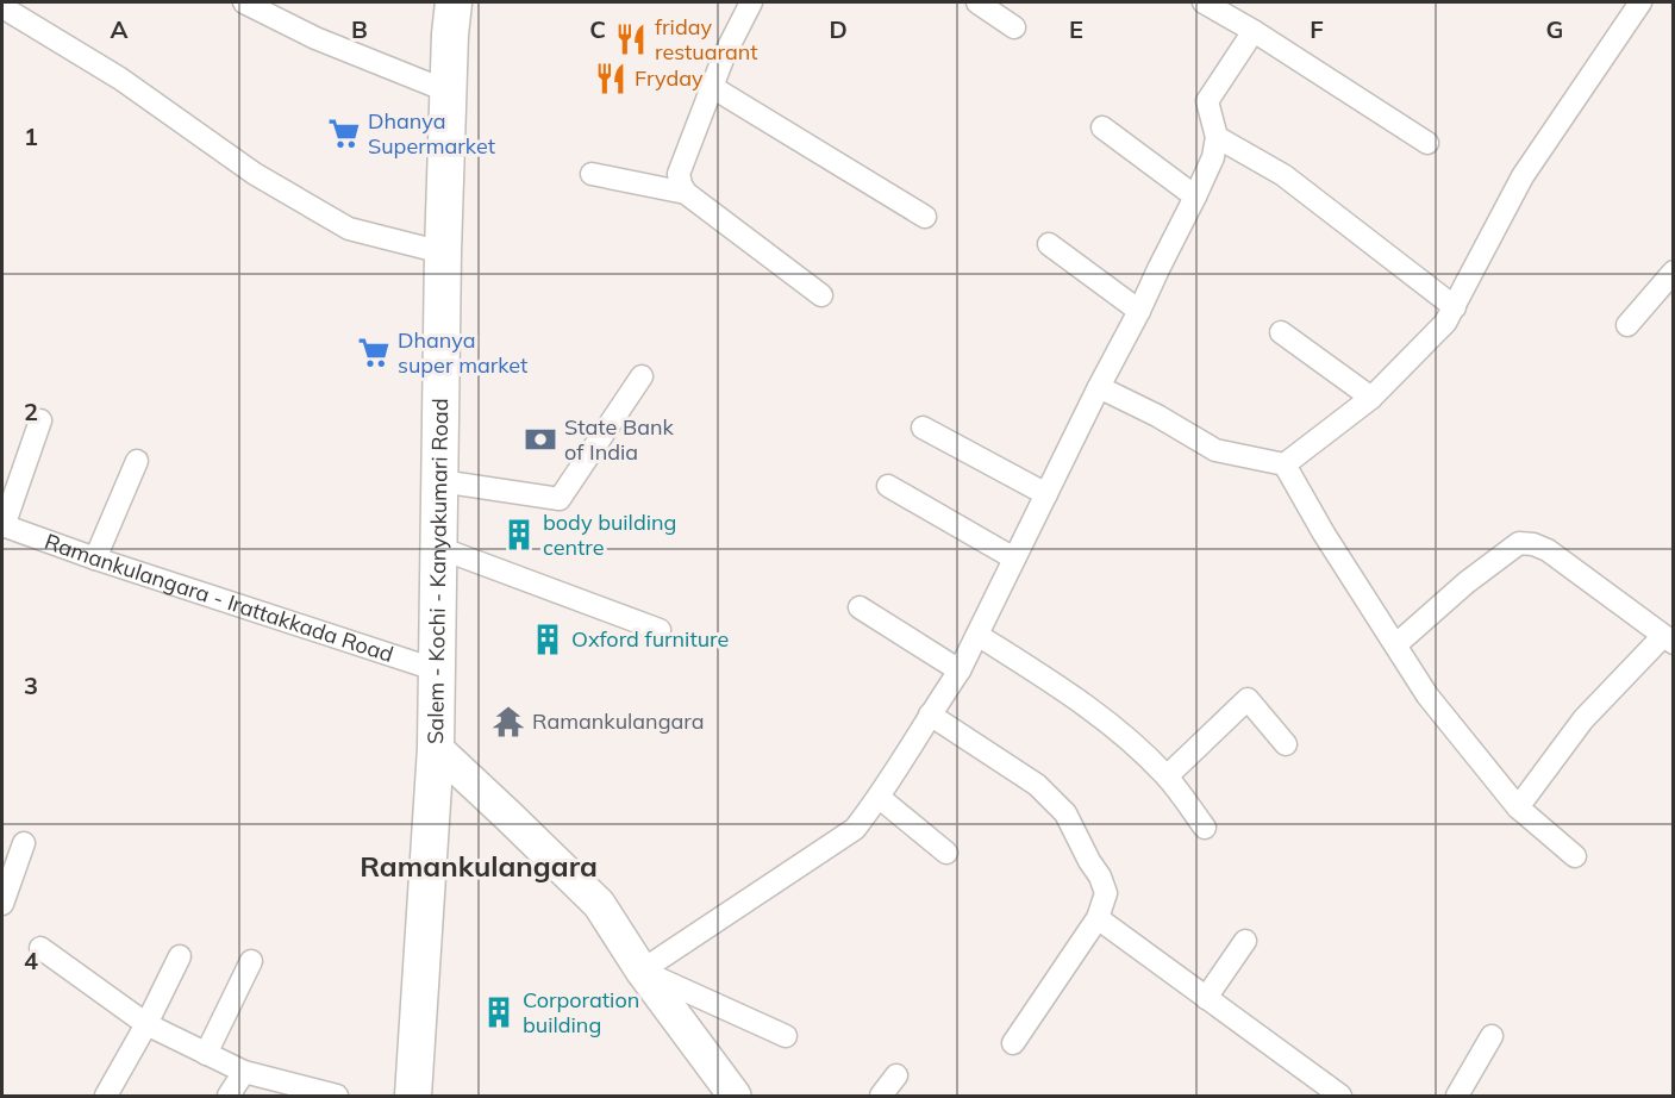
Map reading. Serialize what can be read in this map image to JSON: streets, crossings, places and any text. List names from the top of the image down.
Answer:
{
  "streets": {
    "main road": ["Salem - Kochi - Kanyakumari Road"],
    "street": ["Ramankulangara - Irattakkada Road"]
  },
  "crossings": [
    ["Salem - Kochi - Kanyakumari Road", "Ramankulangara - Irattakkada Road"]
  ],
  "districts": ["Ramankulangara"],
  "places": {
    "restaurant": ["friday restuarant", "Fryday"],
    "supermarket": ["Dhanya Supermarket", "Dhanya super market"],
    "bank": ["State Bank of India"],
    "building": ["body building centre", "Oxford furniture", "Corporation building"],
    "temple": ["Ramankulangara"]
  },
  "grid": {
    "columns": [
      "A",
      "B",
      "C",
      "D",
      "E",
      "F",
      "G"
    ],
    "rows": [
      "1",
      "2",
      "3",
      "4"
    ]
  }
}
